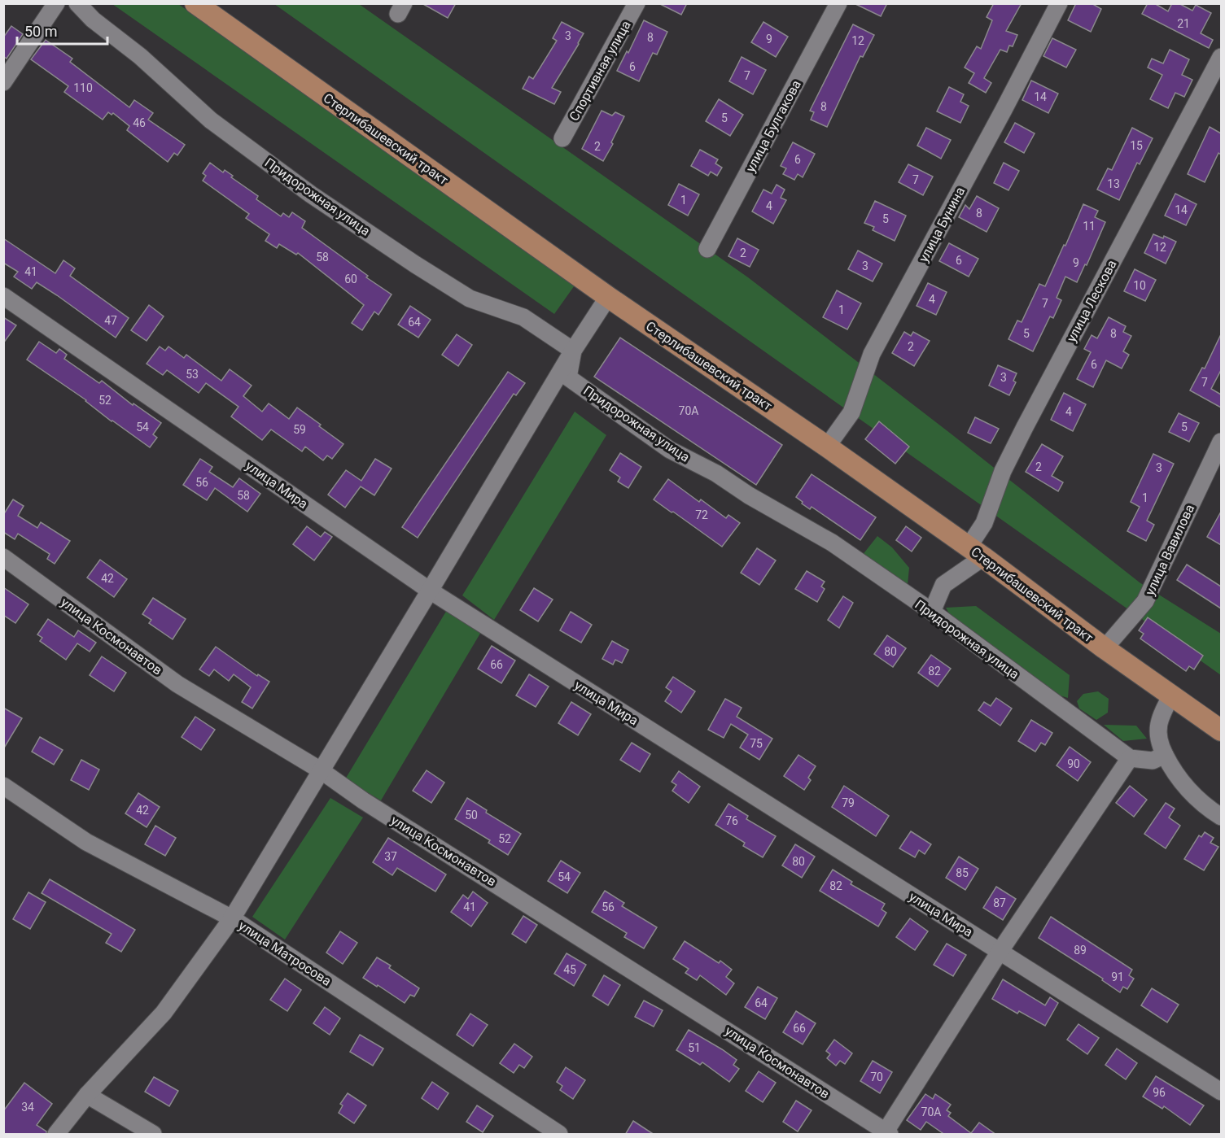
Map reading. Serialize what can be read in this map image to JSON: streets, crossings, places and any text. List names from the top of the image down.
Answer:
{
  "streets": {
    "main road": ["Стерлибашевский тракт"],
    "street": [
      "Спортивная улица",
      "улица Булгакова",
      "Придорожная улица",
      "улица Бунина",
      "улица Лескова",
      "улица Мира",
      "улица Вавилова",
      "улица Космонавтов",
      "улица Матросова"
    ]
  },
  "crossings": [
    ["Стерлибашевский тракт", "улица Бунина"],
    ["Стерлибашевский тракт", "улица Лескова"],
    ["Стерлибашевский тракт", "улица Вавилова"]
  ],
  "house_numbers": [
    "21",
    "3",
    "8",
    "9",
    "12",
    "6",
    "7",
    "110",
    "14",
    "8",
    "5",
    "46",
    "15",
    "2",
    "6",
    "7",
    "13",
    "1",
    "4",
    "14",
    "8",
    "5",
    "11",
    "12",
    "2",
    "58",
    "6",
    "9",
    "3",
    "41",
    "60",
    "10",
    "4",
    "7",
    "1",
    "47",
    "64",
    "5",
    "8",
    "2",
    "6",
    "53",
    "3",
    "7",
    "52",
    "70А",
    "4",
    "54",
    "5",
    "59",
    "2",
    "3",
    "56",
    "58",
    "1",
    "72",
    "42",
    "80",
    "66",
    "82",
    "75",
    "90",
    "79",
    "42",
    "50",
    "76",
    "52",
    "37",
    "80",
    "85",
    "54",
    "82",
    "87",
    "41",
    "56",
    "89",
    "45",
    "91",
    "64",
    "66",
    "51",
    "70",
    "96",
    "34",
    "70А"
  ],
  "scale_bar": "50 m"
}
